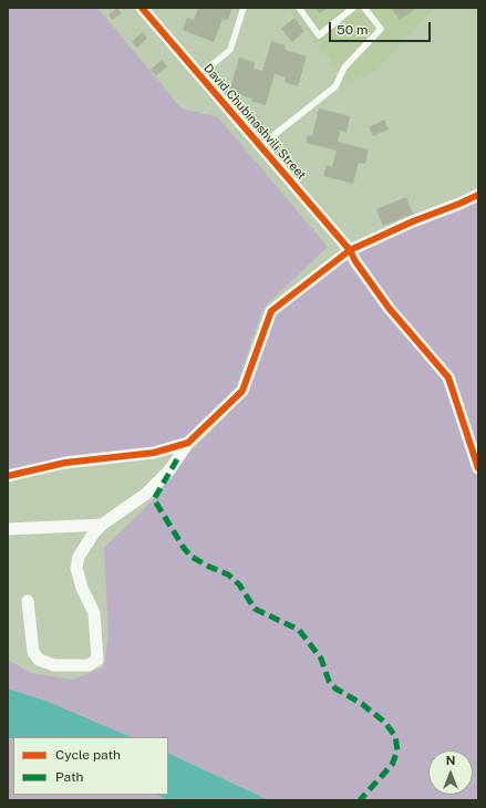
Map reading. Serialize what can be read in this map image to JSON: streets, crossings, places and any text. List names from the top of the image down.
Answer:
{
  "streets": {
    "street": ["David Chubinashvili Street"]
  },
  "legend": ["Cycle path", "Path"],
  "scale_bar": "50 m",
  "north": "top"
}
